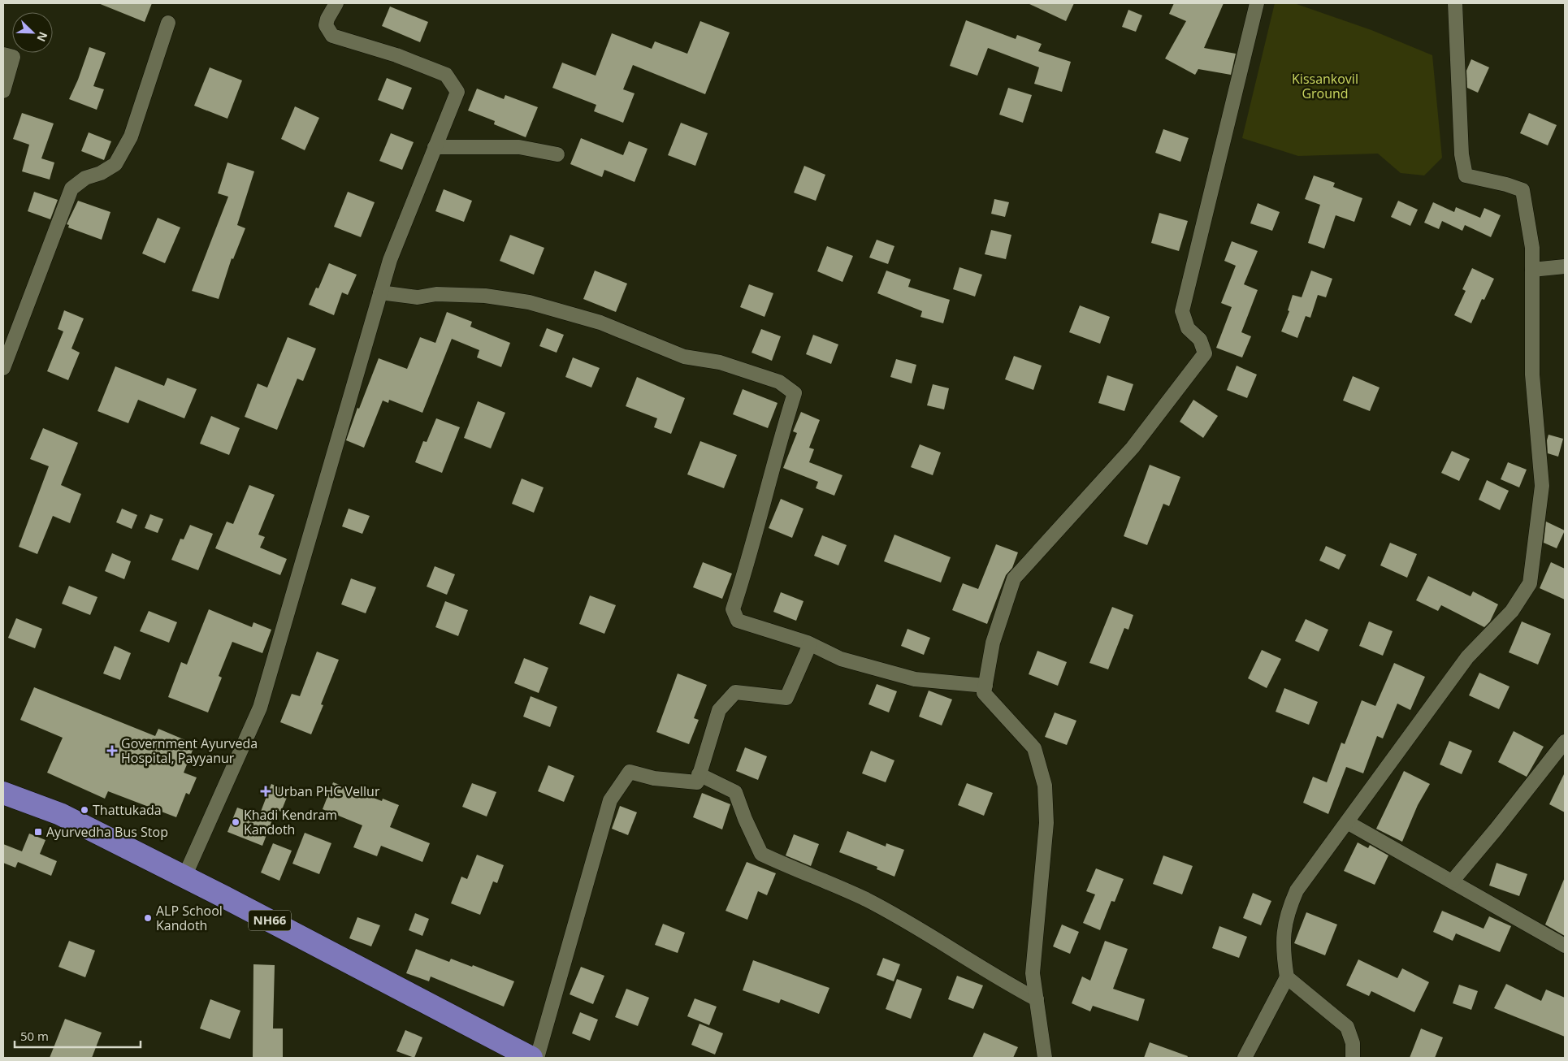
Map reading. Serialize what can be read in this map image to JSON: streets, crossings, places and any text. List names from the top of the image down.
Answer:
{
  "streets": {
    "highway": ["NH66"]
  },
  "parks": ["Kissankovil Ground"],
  "places": {
    "health": ["Government Ayurveda Hospital, Payyanur", "Urban PHC Vellur"],
    "other": ["Thattukada", "Khadi Kendram Kandoth", "ALP School Kandoth"],
    "transit": ["Ayurvedha Bus Stop"]
  },
  "scale_bar": "50 m",
  "north": "bottom right"
}
